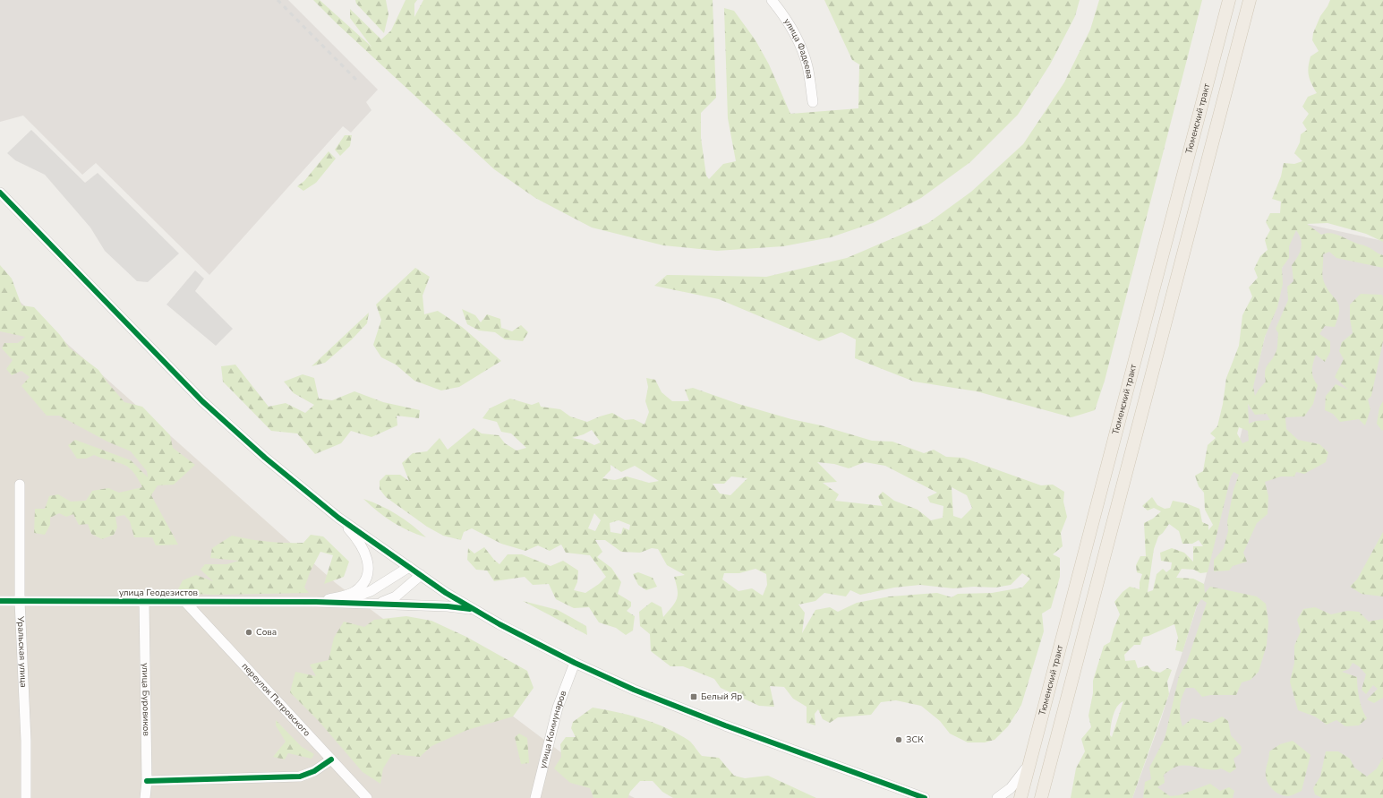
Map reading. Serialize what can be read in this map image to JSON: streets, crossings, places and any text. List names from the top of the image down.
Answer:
{
  "streets": {
    "main road": ["Тюменский тракт"],
    "street": [
      "улица Фадеева",
      "улица Геодезистов",
      "Уральская улица",
      "улица Буровиков",
      "переулок Петровского",
      "улица Коммунаров"
    ]
  },
  "crossings": [
    ["улица Геодезистов", "Уральская улица"],
    ["улица Геодезистов", "улица Буровиков"],
    ["улица Геодезистов", "переулок Петровского"]
  ],
  "places": {
    "other": ["Сова", "ЗСК"],
    "transit": ["Белый Яр"]
  }
}
